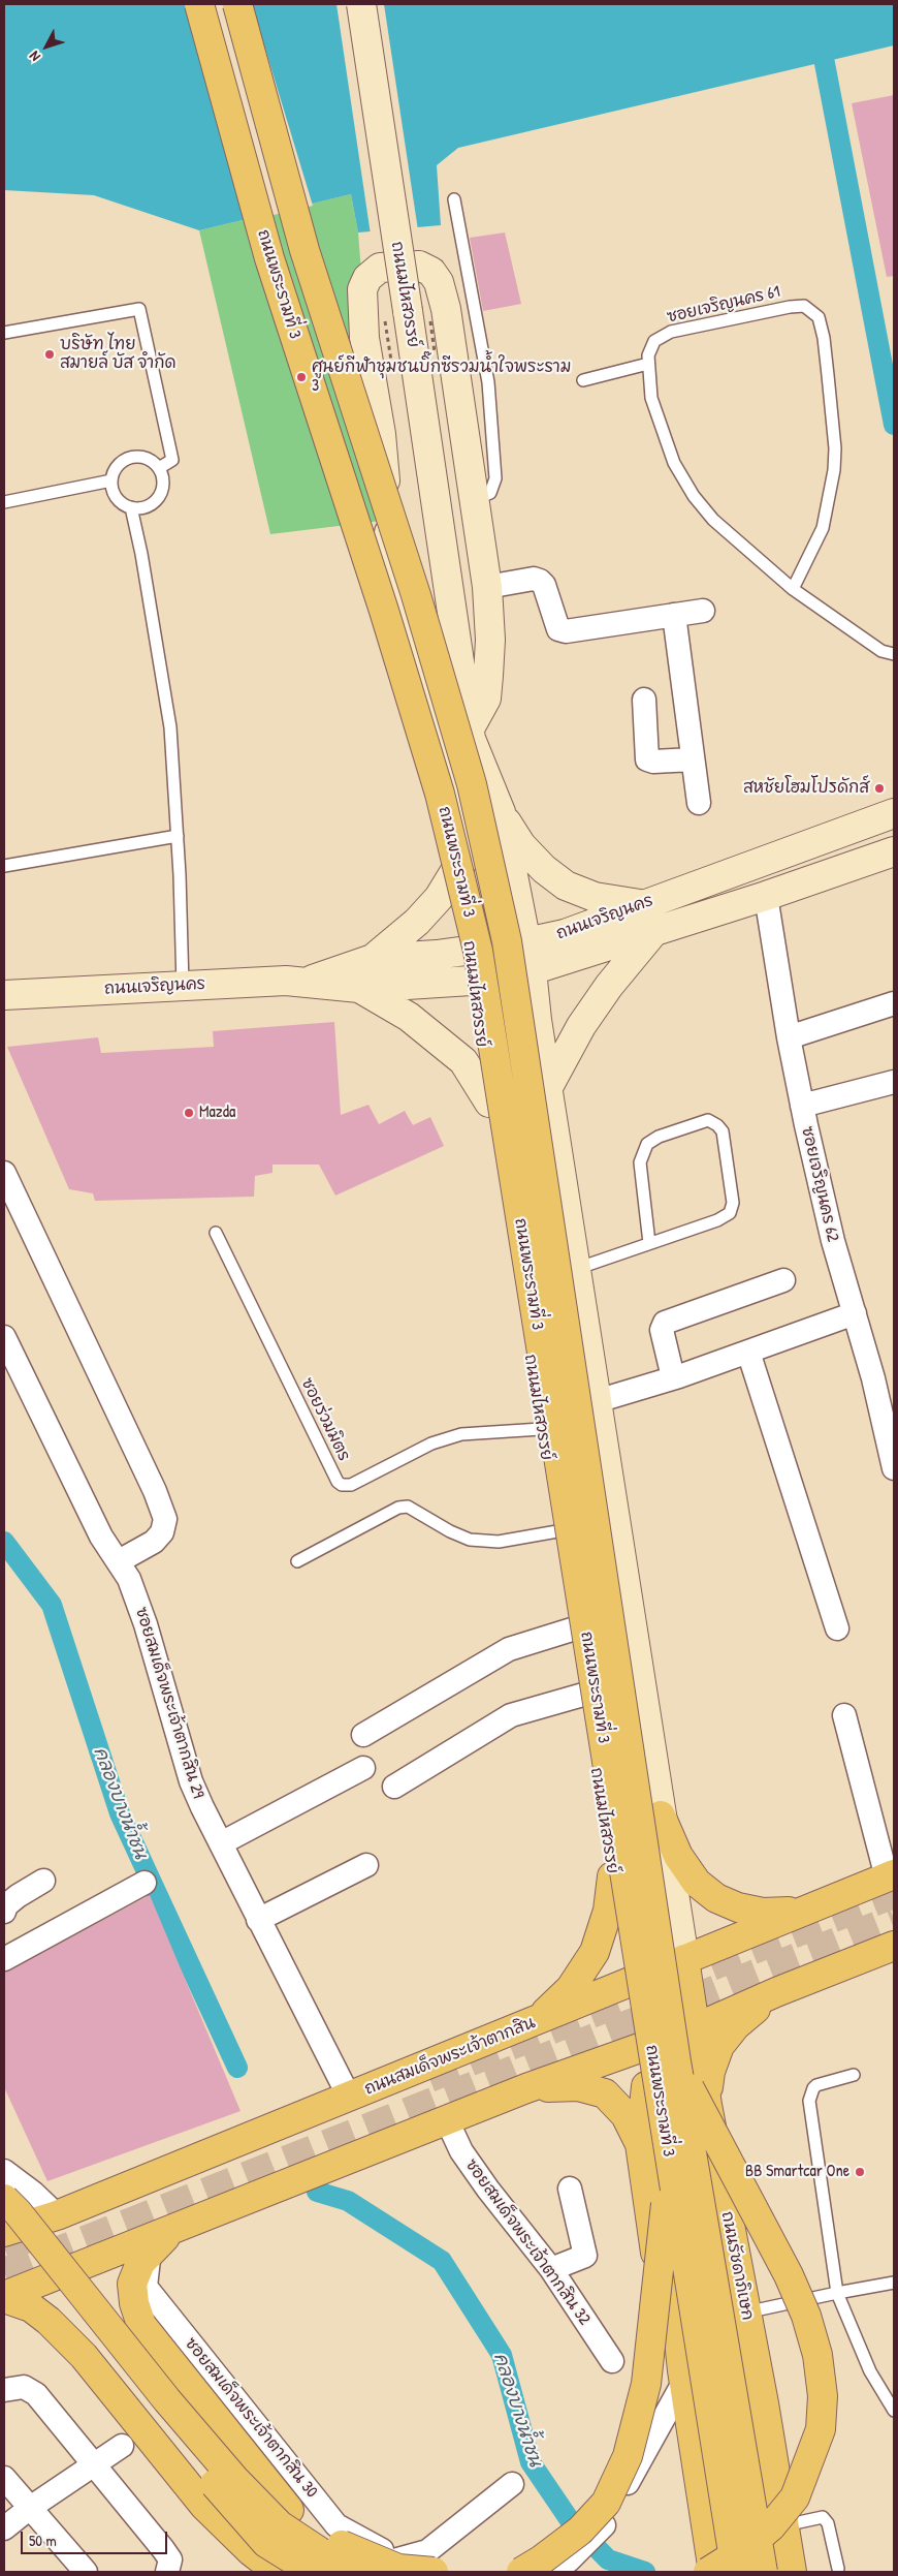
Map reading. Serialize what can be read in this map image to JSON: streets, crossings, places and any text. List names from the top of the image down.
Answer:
{
  "streets": {
    "main road": [
      "ถนนพระรามที่ 3",
      "ถนนมไหสวรรย์",
      "ถนนเจริญนคร",
      "ถนนสมเด็จพระเจ้าตากสิน",
      "ถนนรัชดาภิเษก"
    ],
    "street": [
      "ซอยเจริญนคร 62",
      "ซอยสมเด็จพระเจ้าตากสิน 29",
      "ซอยสมเด็จพระเจ้าตากสิน 32",
      "ซอยสมเด็จพระเจ้าตากสิน 30"
    ],
    "lane": ["ซอยเจริญนคร 61", "ซอยร่วมมิตร"]
  },
  "crossings": [
    ["ถนนมไหสวรรย์", "ถนนเจริญนคร"],
    ["ถนนมไหสวรรย์", "ซอยร่วมมิตร"],
    ["ถนนมไหสวรรย์", "ถนนสมเด็จพระเจ้าตากสิน"],
    ["ถนนมไหสวรรย์", "ถนนรัชดาภิเษก"],
    ["ถนนเจริญนคร", "ซอยเจริญนคร 62"],
    ["ซอยสมเด็จพระเจ้าตากสิน 29", "ถนนสมเด็จพระเจ้าตากสิน"],
    ["ถนนสมเด็จพระเจ้าตากสิน", "ถนนรัชดาภิเษก"]
  ],
  "water": ["คลองบางน้ำชน"],
  "places": [
    "บริษัท ไทย สมายล์ บัส จำกัด",
    "ศูนย์กีฬาชุมชนบิ๊กซีรวมน้ำใจพระราม 3",
    "สหชัยโฮมโปรดักส์",
    "Mazda",
    "BB Smartcar One"
  ],
  "scale_bar": "50 m",
  "north": "bottom left"
}
